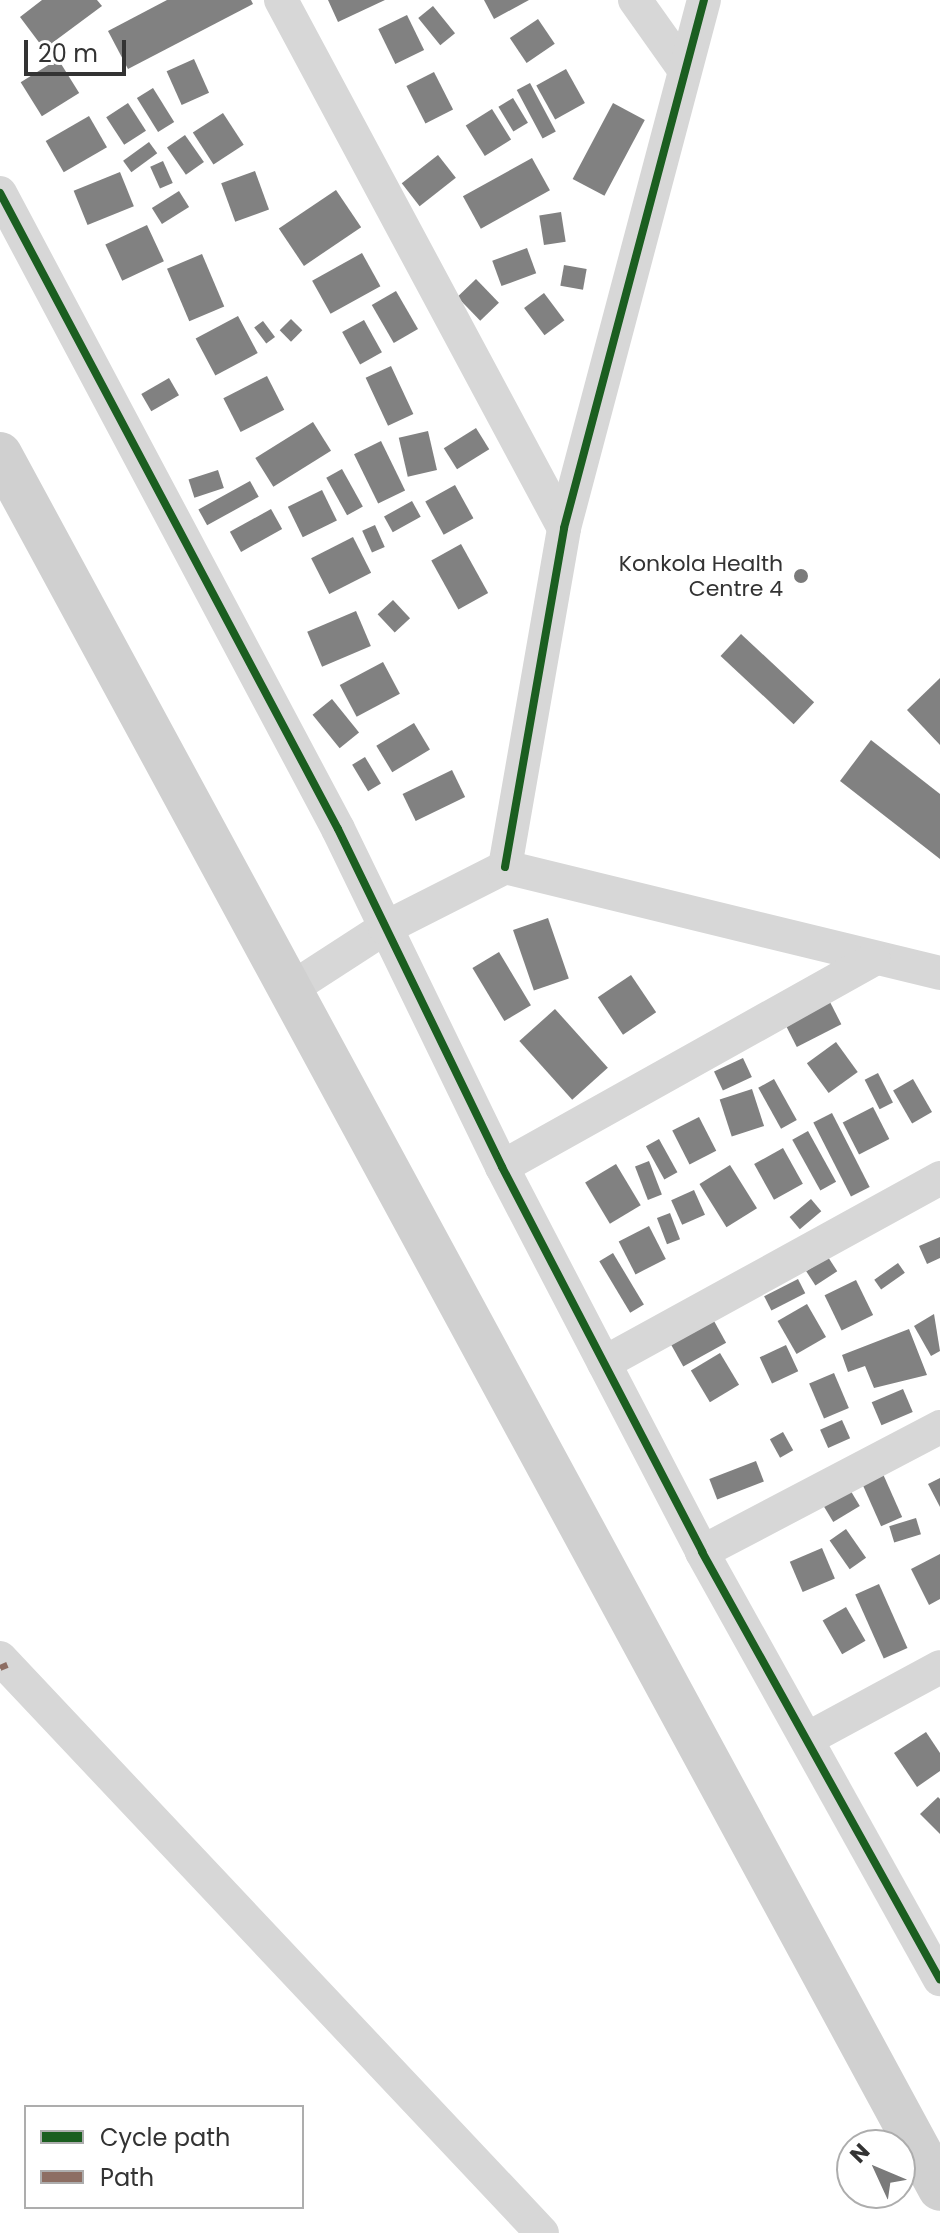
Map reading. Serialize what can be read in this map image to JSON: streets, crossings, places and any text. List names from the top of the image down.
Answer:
{
  "places": ["Konkola Health Centre 4"],
  "legend": ["Cycle path", "Path"],
  "scale_bar": "20 m",
  "north": "top left"
}
